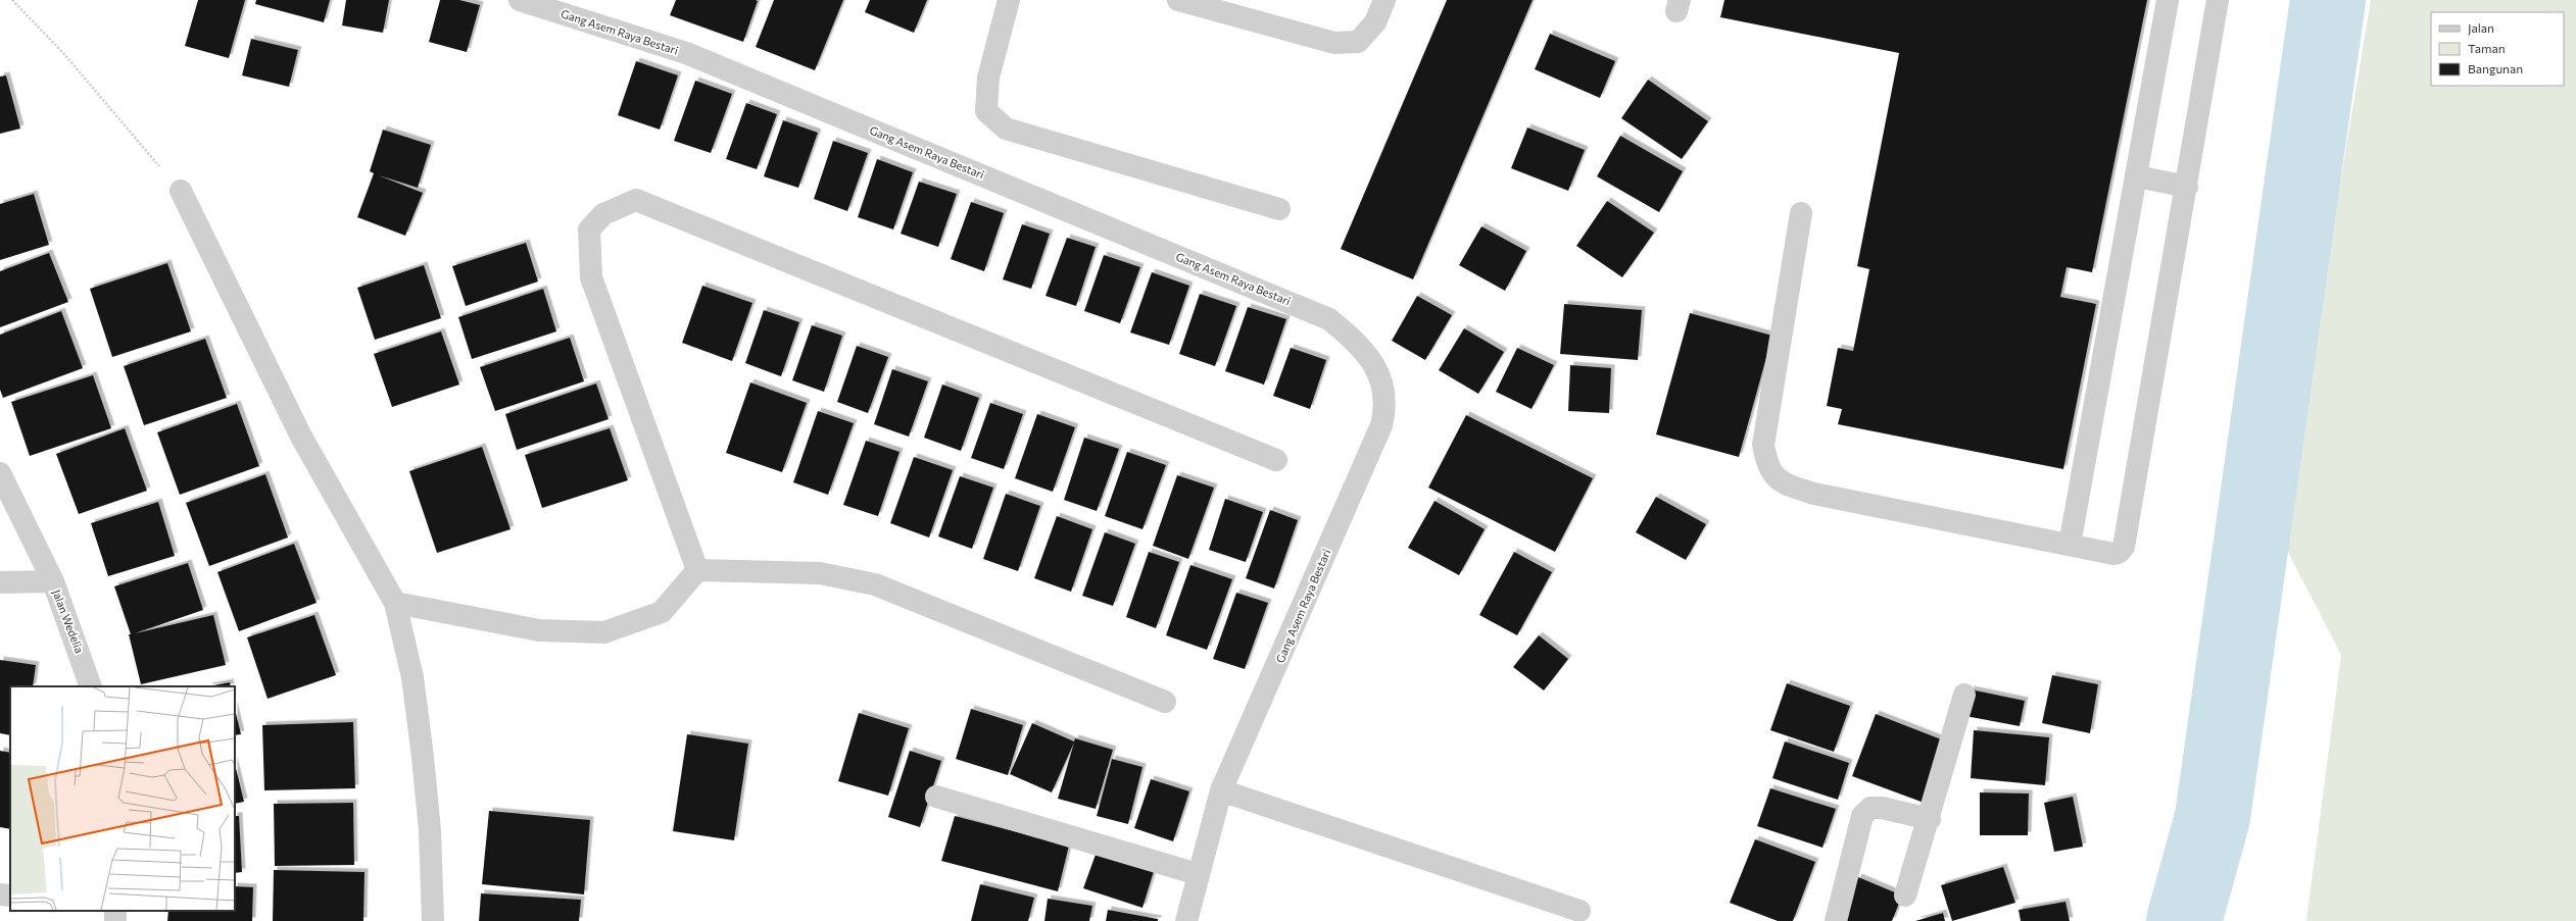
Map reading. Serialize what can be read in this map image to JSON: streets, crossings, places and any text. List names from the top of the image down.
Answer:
{
  "streets": {
    "street": ["Gang Asem Raya Bestari", "Jalan Wedelia"]
  },
  "legend": ["Jalan", "Taman", "Bangunan"]
}
